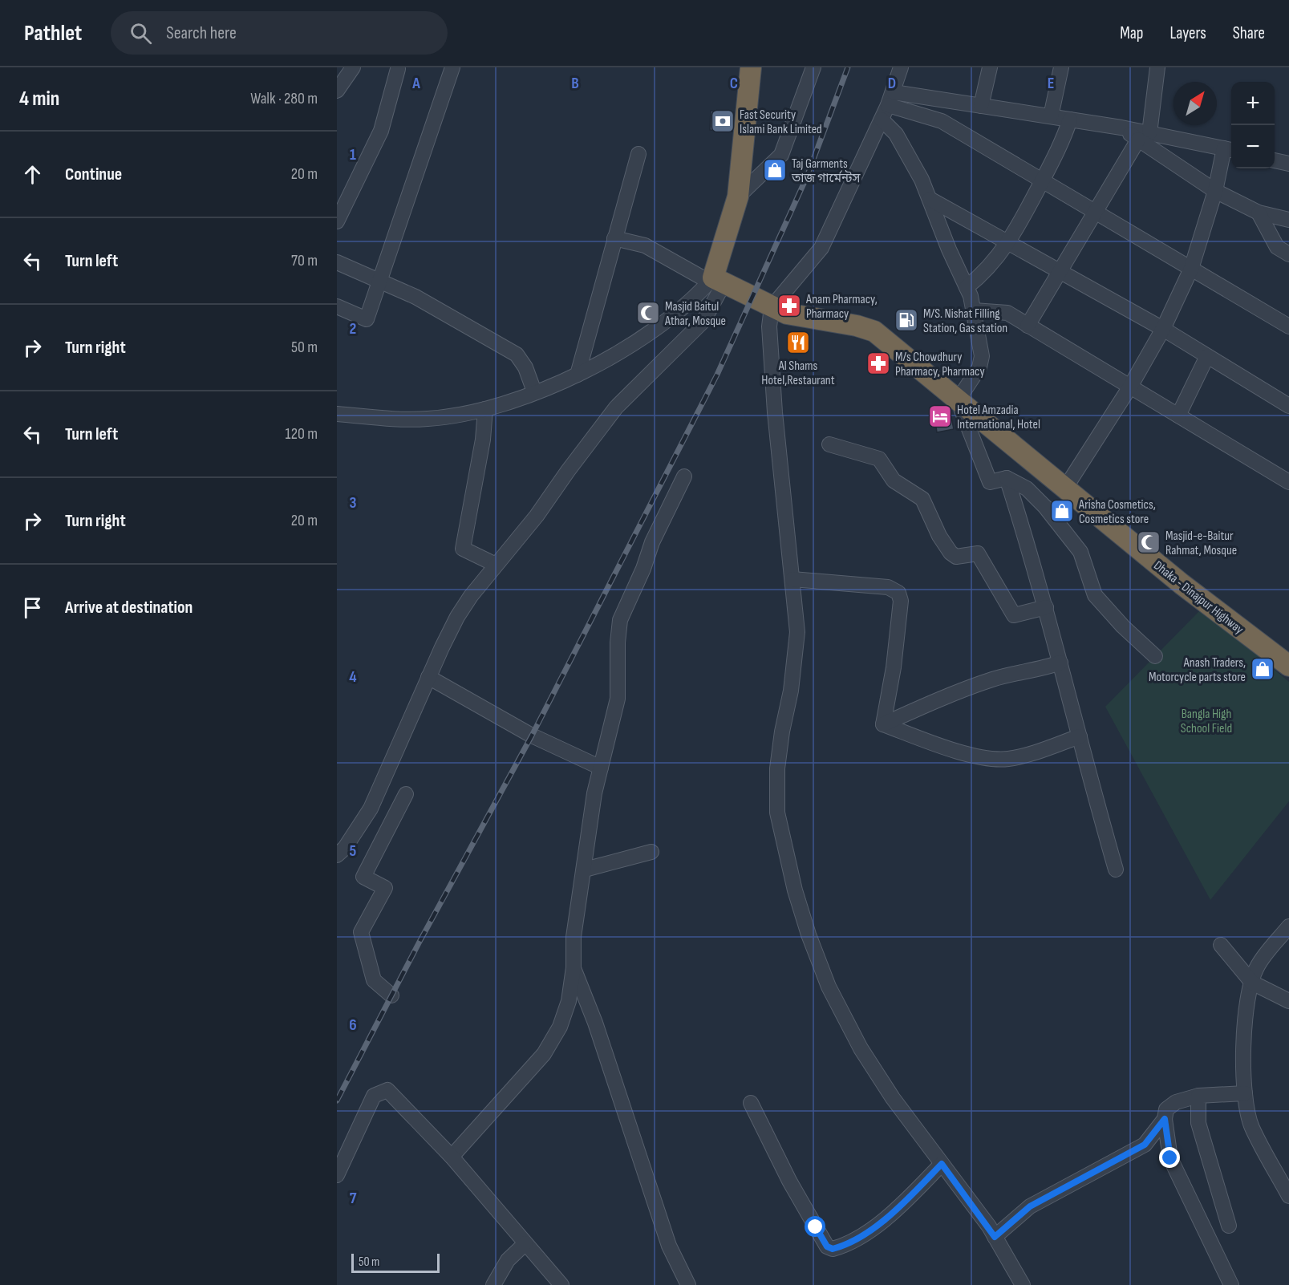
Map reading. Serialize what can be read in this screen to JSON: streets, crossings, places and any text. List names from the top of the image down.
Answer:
{
  "streets": {
    "highway": ["Dhaka - Dinajpur Highway"]
  },
  "parks": ["Bangla High School Field"],
  "places": {
    "bank": ["Fast Security Islami Bank Limited"],
    "shop": ["Taj Garments তাজ গার্মেন্টস", "Arisha Cosmetics, Cosmetics store", "Anash Traders, Motorcycle parts store"],
    "pharmacy": ["Anam Pharmacy, Pharmacy", "M/s Chowdhury Pharmacy, Pharmacy"],
    "mosque": ["Masjid Baitul Athar, Mosque", "Masjid-e-Baitur Rahmat, Mosque"],
    "fuel station": ["M/S. Nishat Filling Station, Gas station"],
    "restaurant": ["Al Shams Hotel,Restaurant"],
    "hotel": ["Hotel Amzadia International, Hotel"]
  },
  "scale_bar": "50 m",
  "north": "top right",
  "page": {
    "header": "Pathlet",
    "search": "Search here",
    "nav": ["Map", "Layers", "Share"],
    "heading": ["4 min", "Walk · 280 m"],
    "map_buttons": ["+", "−"],
    "list": [
      ["Continue", "20 m"],
      ["Turn left", "70 m"],
      ["Turn right", "50 m"],
      ["Turn left", "120 m"],
      ["Turn right", "20 m"],
      "Arrive at destination"
    ],
    "scale": "50 m"
  },
  "grid": {
    "columns": [
      "A",
      "B",
      "C",
      "D",
      "E"
    ],
    "rows": [
      "1",
      "2",
      "3",
      "4",
      "5",
      "6",
      "7"
    ]
  }
}
